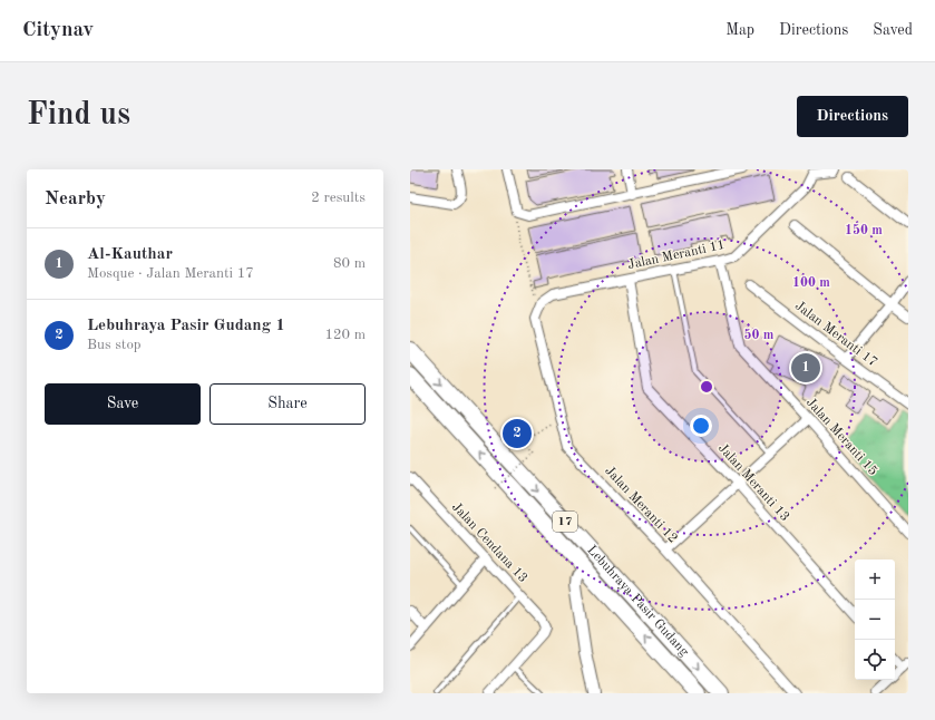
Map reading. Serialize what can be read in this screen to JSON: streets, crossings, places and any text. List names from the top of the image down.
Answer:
{
  "streets": {
    "highway": ["17", "Lebuhraya Pasir Gudang"],
    "street": [
      "Jalan Meranti 11",
      "Jalan Meranti 17",
      "Jalan Meranti 15",
      "Jalan Meranti 13",
      "Jalan Meranti 12",
      "Jalan Cendana 13"
    ]
  },
  "crossings": [
    ["Jalan Meranti 11", "Jalan Meranti 15"],
    ["Jalan Meranti 11", "Jalan Meranti 13"],
    ["Jalan Meranti 11", "Jalan Meranti 12"]
  ],
  "page": {
    "header": "Citynav",
    "nav": ["Map", "Directions", "Saved"],
    "buttons": [
      "Directions",
      ["Save", "Share"]
    ],
    "title": "Find us",
    "heading": ["Nearby", "2 results"],
    "list": [
      {
        "mark": "1",
        "name": "Al-Kauthar",
        "note": "Mosque · Jalan Meranti 17",
        "value": "80 m"
      },
      {
        "mark": "2",
        "name": "Lebuhraya Pasir Gudang 1",
        "note": "Bus stop",
        "value": "120 m"
      }
    ],
    "pins": ["1", "2"],
    "map_buttons": ["+", "−"]
  },
  "rings": ["150 m", "100 m", "50 m"]
}
